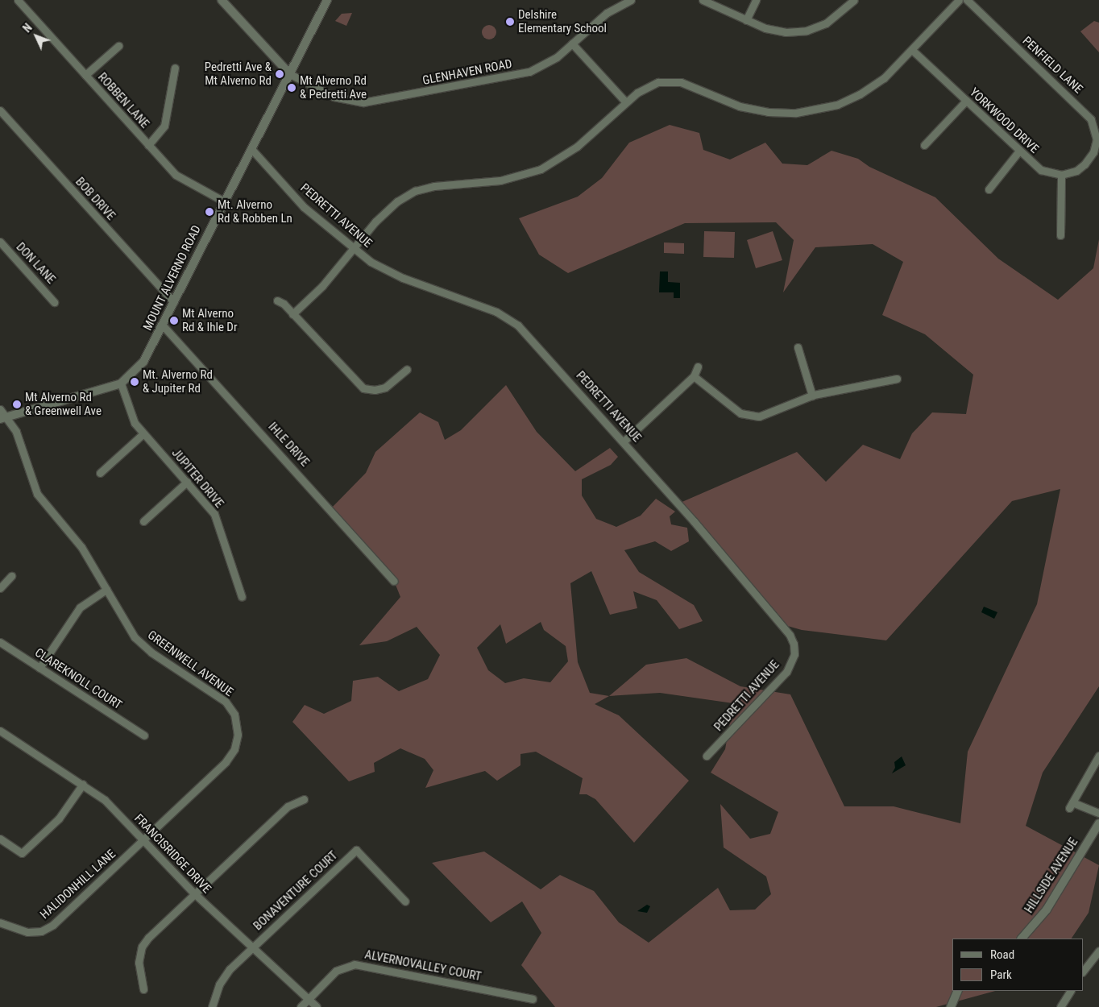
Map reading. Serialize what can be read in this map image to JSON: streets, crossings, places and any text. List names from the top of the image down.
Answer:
{
  "streets": {
    "street": [
      "PENFIELD LANE",
      "GLENHAVEN ROAD",
      "ROBBEN LANE",
      "YORKWOOD DRIVE",
      "BOB DRIVE",
      "PEDRETTI AVENUE",
      "DON LANE",
      "MOUNT ALVERNO ROAD",
      "IHLE DRIVE",
      "JUPITER DRIVE",
      "GREENWELL AVENUE",
      "CLAREKNOLL COURT",
      "FRANCISRIDGE DRIVE",
      "HILLSIDE AVENUE",
      "HALIDONHILL LANE",
      "BONAVENTURE COURT",
      "ALVERNOVALLEY COURT"
    ]
  },
  "crossings": [
    ["PENFIELD LANE", "YORKWOOD DRIVE"],
    ["GLENHAVEN ROAD", "MOUNT ALVERNO ROAD"],
    ["ROBBEN LANE", "MOUNT ALVERNO ROAD"],
    ["BOB DRIVE", "MOUNT ALVERNO ROAD"],
    ["PEDRETTI AVENUE", "MOUNT ALVERNO ROAD"],
    ["MOUNT ALVERNO ROAD", "IHLE DRIVE"],
    ["MOUNT ALVERNO ROAD", "JUPITER DRIVE"],
    ["MOUNT ALVERNO ROAD", "GREENWELL AVENUE"],
    ["GREENWELL AVENUE", "FRANCISRIDGE DRIVE"],
    ["GREENWELL AVENUE", "HALIDONHILL LANE"],
    ["FRANCISRIDGE DRIVE", "HALIDONHILL LANE"],
    ["FRANCISRIDGE DRIVE", "BONAVENTURE COURT"],
    ["FRANCISRIDGE DRIVE", "ALVERNOVALLEY COURT"]
  ],
  "places": [
    "Delshire Elementary School",
    "Pedretti Ave & Mt Alverno Rd",
    "Mt Alverno Rd & Pedretti Ave",
    "Mt. Alverno Rd & Robben Ln",
    "Mt Alverno Rd & Ihle Dr",
    "Mt. Alverno Rd & Jupiter Rd",
    "Mt Alverno Rd & Greenwell Ave"
  ],
  "legend": ["Road", "Park"],
  "north": "top left"
}
